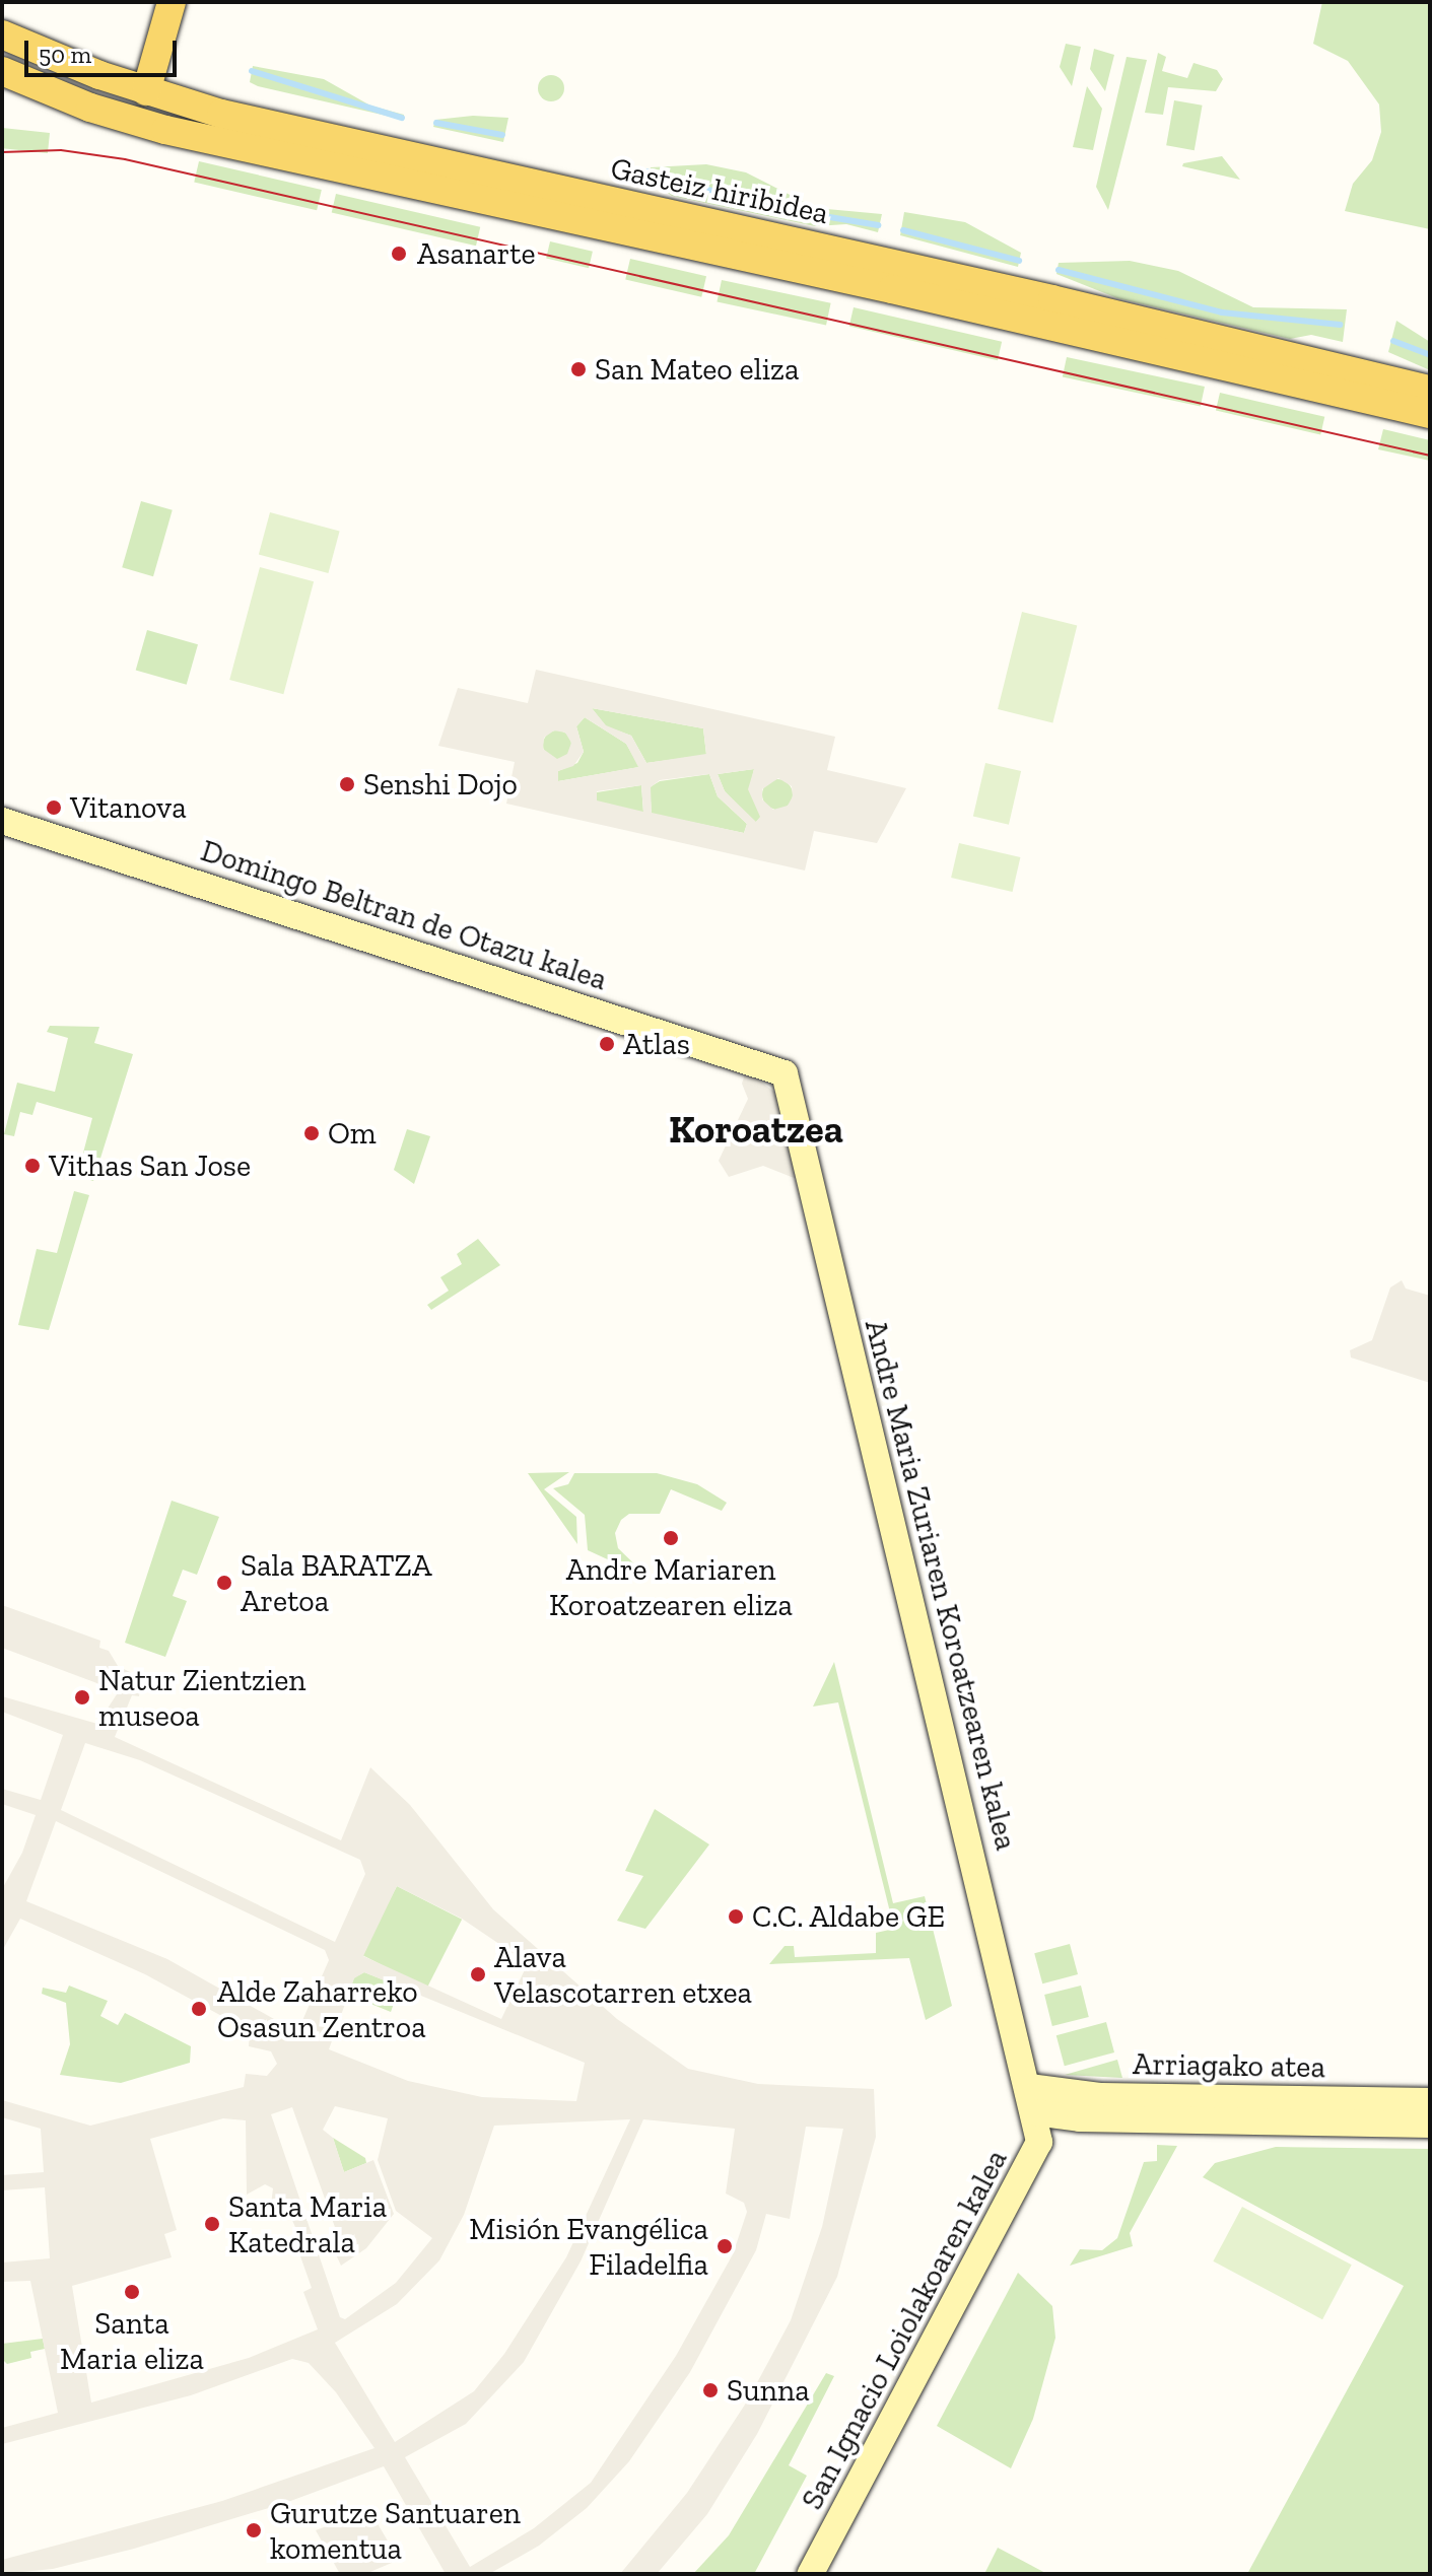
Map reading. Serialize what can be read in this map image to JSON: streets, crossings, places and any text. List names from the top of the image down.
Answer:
{
  "streets": {
    "main road": [
      "Gasteiz hiribidea",
      "Domingo Beltran de Otazu kalea",
      "Andre Maria Zuriaren Koroatzearen kalea",
      "Arriagako atea",
      "San Ignacio Loiolakoaren kalea"
    ]
  },
  "crossings": [
    ["Domingo Beltran de Otazu kalea", "Andre Maria Zuriaren Koroatzearen kalea"],
    ["Andre Maria Zuriaren Koroatzearen kalea", "Arriagako atea"],
    ["Andre Maria Zuriaren Koroatzearen kalea", "San Ignacio Loiolakoaren kalea"],
    ["Arriagako atea", "San Ignacio Loiolakoaren kalea"]
  ],
  "districts": ["Koroatzea"],
  "places": [
    "Asanarte",
    "San Mateo eliza",
    "Senshi Dojo",
    "Vitanova",
    "Atlas",
    "Om",
    "Vithas San Jose",
    "Andre Mariaren Koroatzearen eliza",
    "Sala BARATZA Aretoa",
    "Natur Zientzien museoa",
    "C.C. Aldabe GE",
    "Alava Velascotarren etxea",
    "Alde Zaharreko Osasun Zentroa",
    "Santa Maria Katedrala",
    "Misión Evangélica Filadelfia",
    "Santa Maria eliza",
    "Sunna",
    "Gurutze Santuaren komentua"
  ],
  "scale_bar": "50 m"
}
